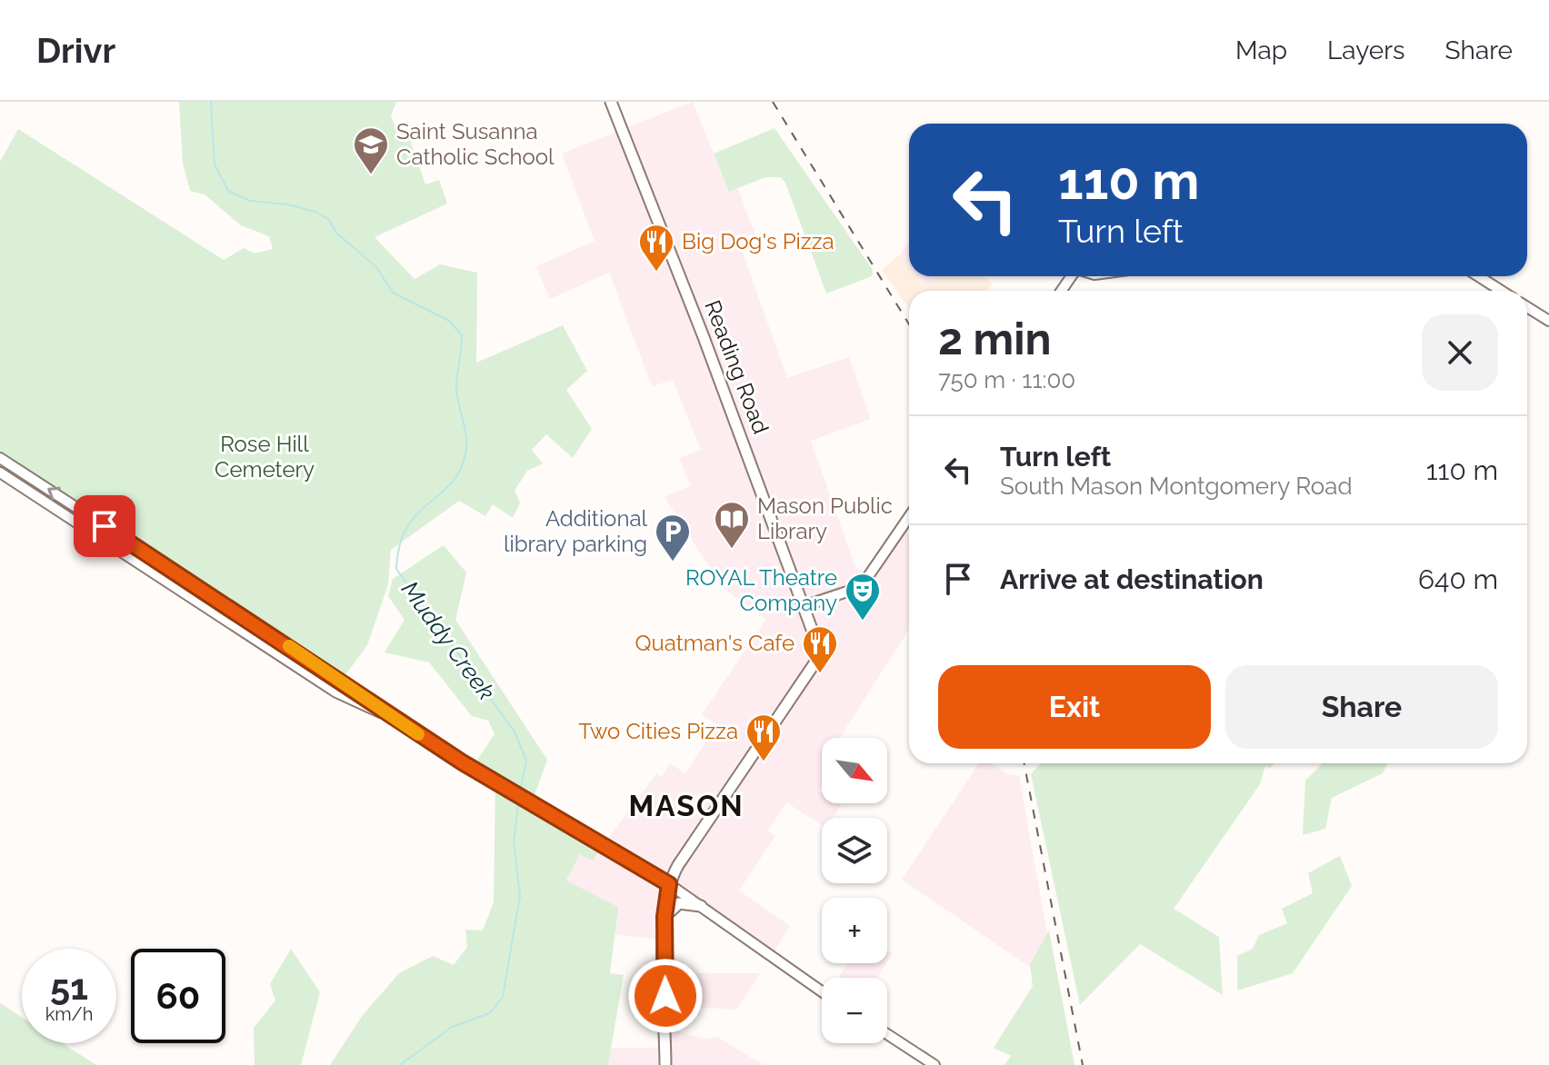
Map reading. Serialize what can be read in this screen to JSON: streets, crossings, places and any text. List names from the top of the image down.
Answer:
{
  "streets": {
    "main road": ["Reading Road"]
  },
  "districts": ["MASON"],
  "water": ["Muddy Creek"],
  "parks": ["Rose Hill Cemetery"],
  "places": {
    "school or university": ["Saint Susanna Catholic School"],
    "restaurant": ["Big Dog's Pizza", "Quatman's Cafe", "Two Cities Pizza"],
    "library": ["Mason Public Library"],
    "parking": ["Additional library parking"],
    "theatre": ["ROYAL Theatre Company"]
  },
  "north": "bottom right",
  "page": {
    "header": "Drivr",
    "nav": ["Map", "Layers", "Share"],
    "turn": ["110 m", "Turn left"],
    "heading": ["2 min", "750 m · 11:00"],
    "list": [
      {
        "name": "Turn left",
        "note": "South Mason Montgomery Road",
        "value": "110 m"
      },
      {
        "name": "Arrive at destination",
        "value": "640 m"
      }
    ],
    "buttons": ["Exit", "Share"],
    "map_buttons": ["+", "−"],
    "speed": "51 km/h",
    "limit": "60"
  }
}
